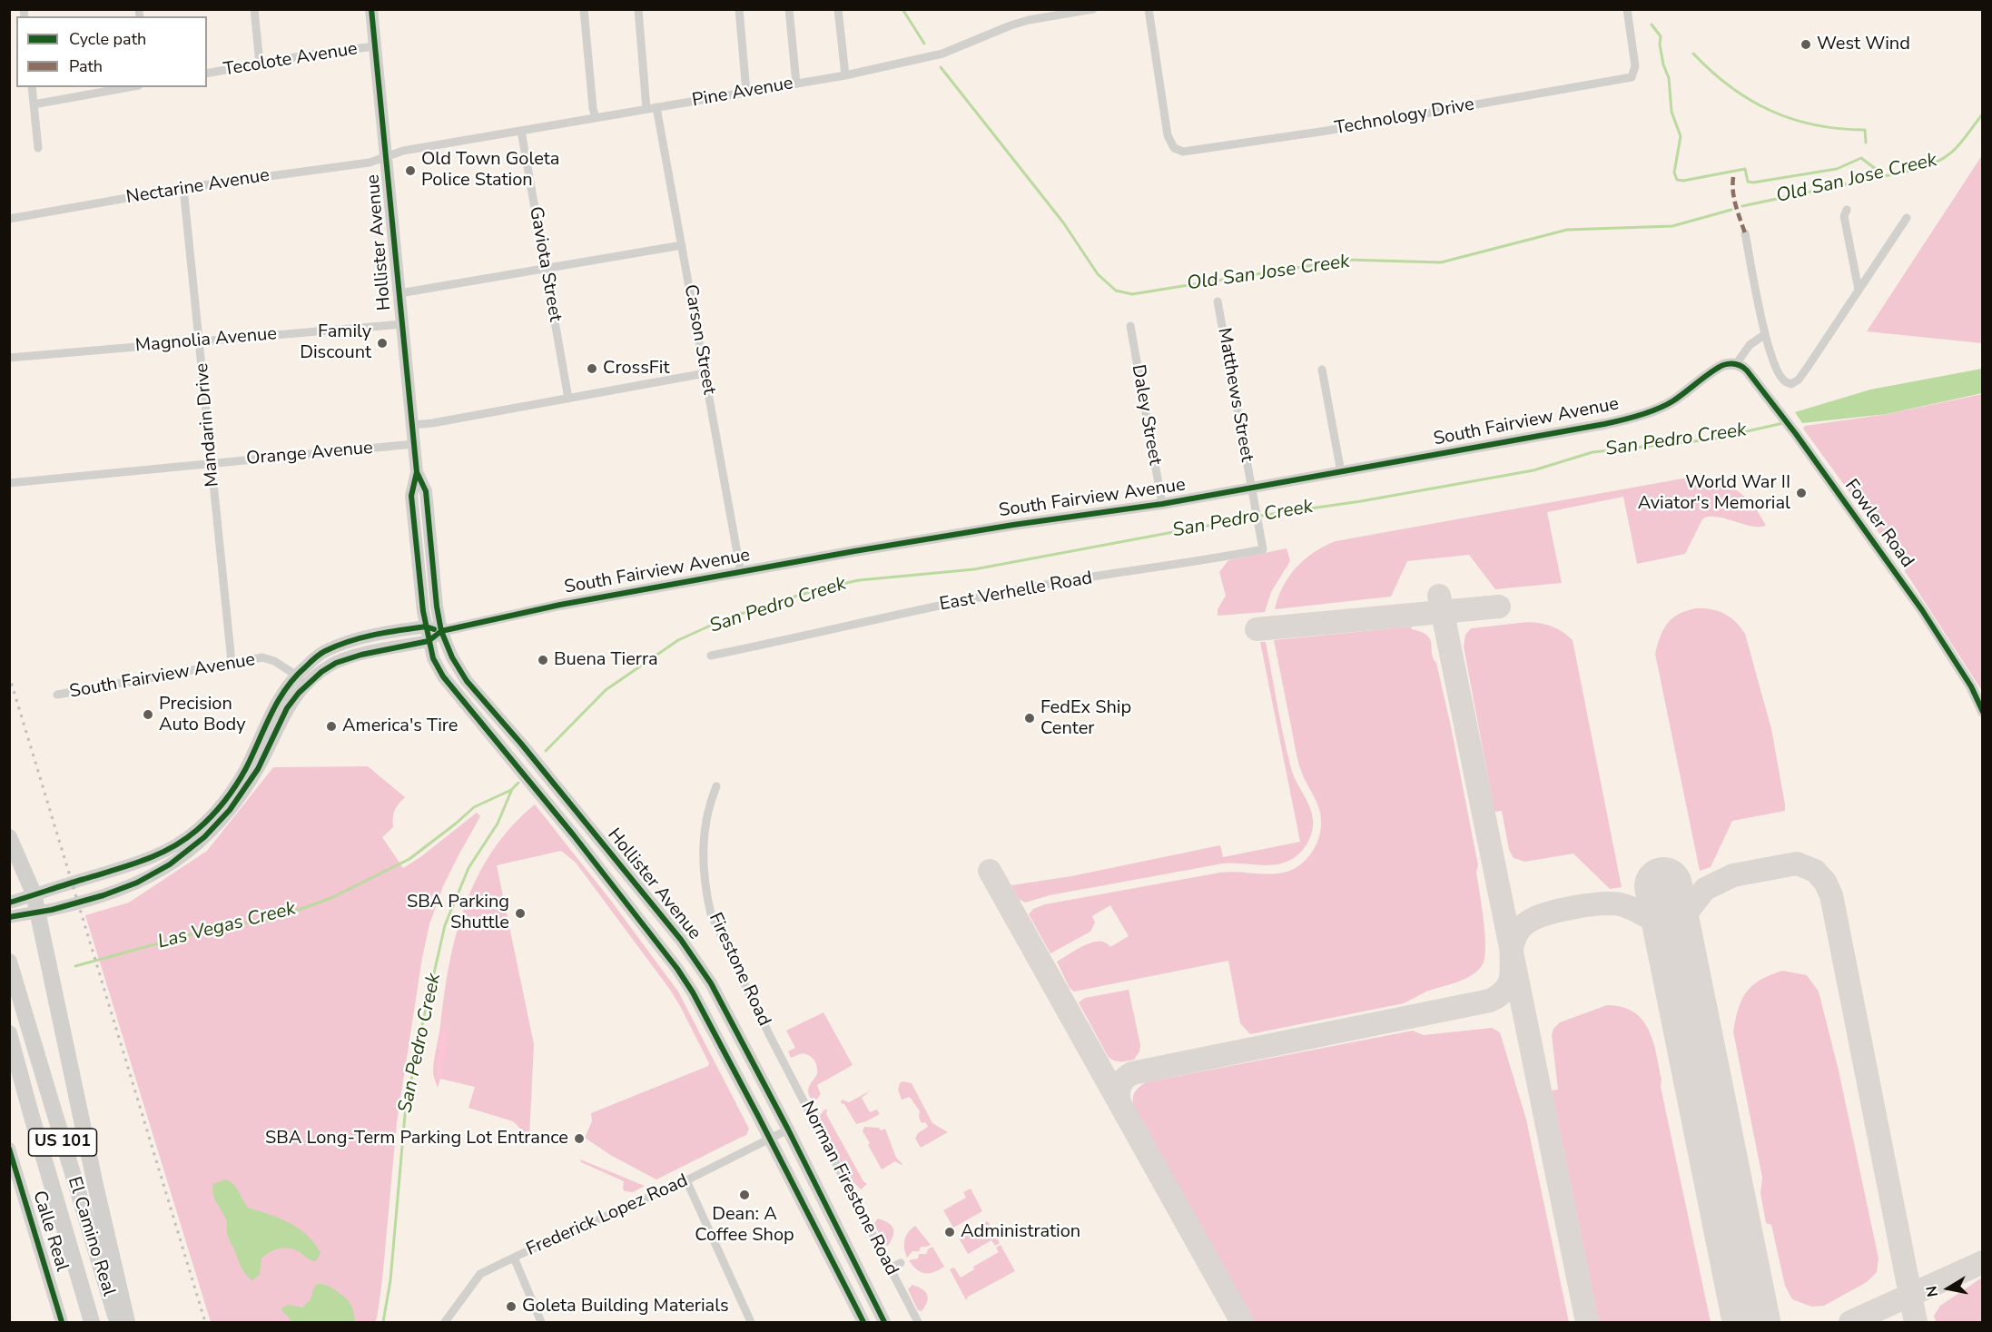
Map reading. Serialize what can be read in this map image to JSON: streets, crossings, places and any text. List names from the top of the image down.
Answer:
{
  "streets": {
    "highway": ["US 101", "El Camino Real"],
    "main road": ["Hollister Avenue", "South Fairview Avenue", "Calle Real"],
    "street": [
      "Tecolote Avenue",
      "Pine Avenue",
      "Technology Drive",
      "Nectarine Avenue",
      "Gaviota Street",
      "Carson Street",
      "Magnolia Avenue",
      "Matthews Street",
      "Daley Street",
      "Mandarin Drive",
      "Orange Avenue",
      "Fowler Road",
      "East Verhelle Road",
      "Firestone Road",
      "Norman Firestone Road",
      "Frederick Lopez Road"
    ]
  },
  "crossings": [
    ["Tecolote Avenue", "Hollister Avenue"],
    ["Pine Avenue", "Nectarine Avenue"],
    ["Pine Avenue", "Hollister Avenue"],
    ["Pine Avenue", "Gaviota Street"],
    ["Pine Avenue", "Carson Street"],
    ["Nectarine Avenue", "Hollister Avenue"],
    ["Nectarine Avenue", "Mandarin Drive"],
    ["Hollister Avenue", "Magnolia Avenue"],
    ["Hollister Avenue", "South Fairview Avenue"],
    ["Hollister Avenue", "Orange Avenue"],
    ["Hollister Avenue", "Frederick Lopez Road"],
    ["Carson Street", "South Fairview Avenue"],
    ["Magnolia Avenue", "Mandarin Drive"],
    ["Matthews Street", "South Fairview Avenue"],
    ["Matthews Street", "East Verhelle Road"],
    ["Daley Street", "South Fairview Avenue"],
    ["South Fairview Avenue", "Mandarin Drive"],
    ["South Fairview Avenue", "Fowler Road"],
    ["South Fairview Avenue", "East Verhelle Road"],
    ["Mandarin Drive", "Orange Avenue"],
    ["Firestone Road", "Norman Firestone Road"]
  ],
  "water": ["Old San Jose Creek", "San Pedro Creek", "Las Vegas Creek"],
  "places": [
    "West Wind",
    "Old Town Goleta Police Station",
    "Family Discount",
    "CrossFit",
    "World War II Aviator's Memorial",
    "Buena Tierra",
    "Precision Auto Body",
    "FedEx Ship Center",
    "America's Tire",
    "SBA Parking Shuttle",
    "SBA Long-Term Parking Lot Entrance",
    "Dean: A Coffee Shop",
    "Administration",
    "Goleta Building Materials"
  ],
  "legend": ["Cycle path", "Path"],
  "north": "left"
}
